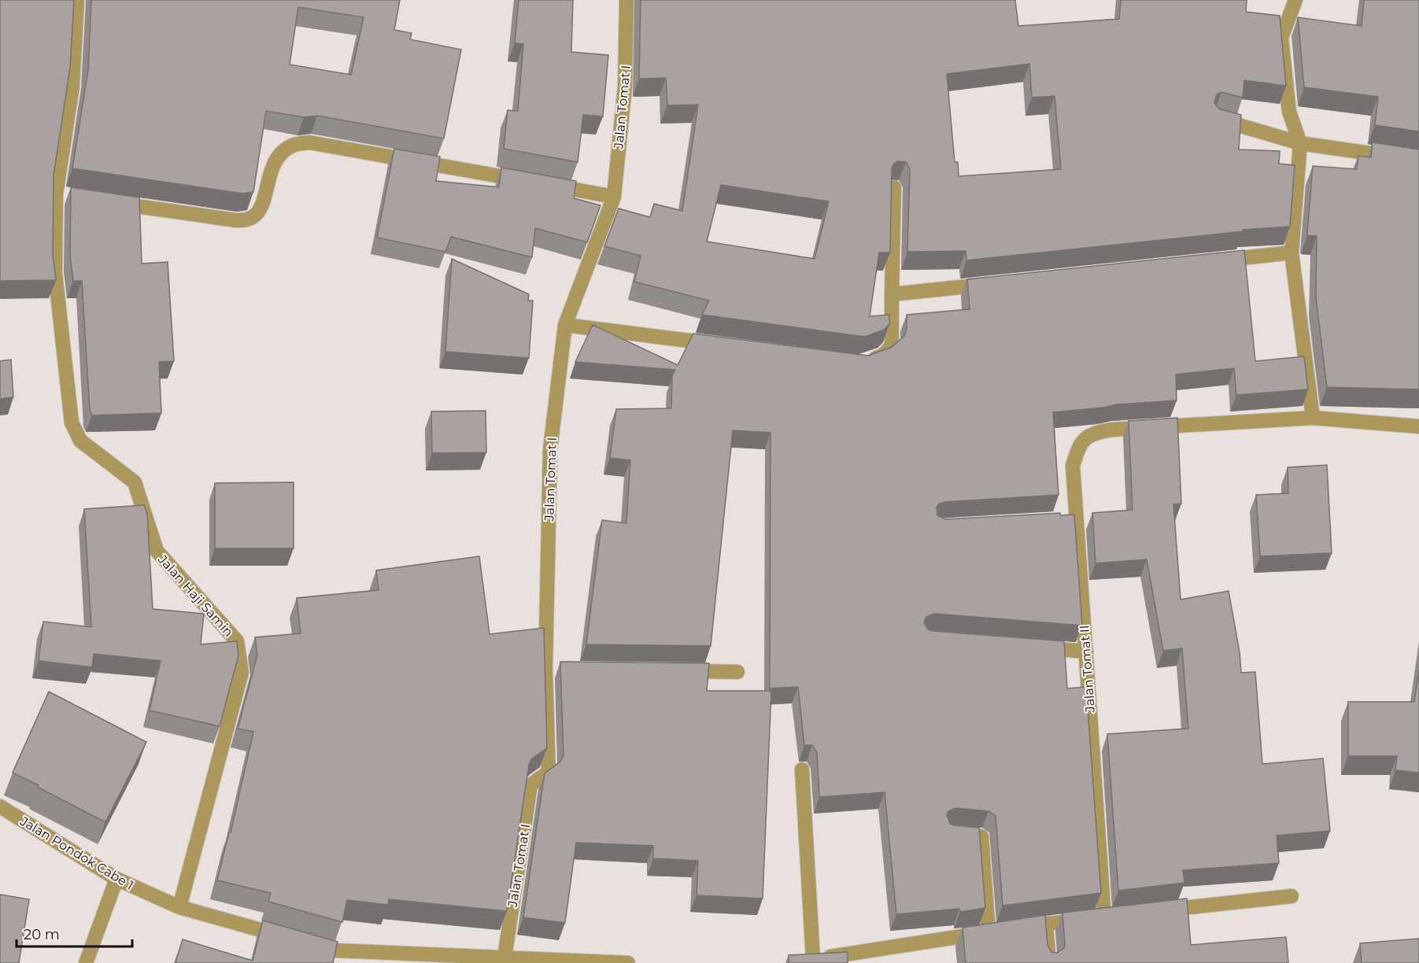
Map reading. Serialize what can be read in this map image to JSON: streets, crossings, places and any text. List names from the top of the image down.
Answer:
{
  "streets": {
    "street": [
      "Jalan Tomat I",
      "Jalan Haji Samin",
      "Jalan Tomat II",
      "Jalan Pondok Cabe 1"
    ]
  },
  "crossings": [
    ["Jalan Tomat I", "Jalan Pondok Cabe 1"],
    ["Jalan Haji Samin", "Jalan Pondok Cabe 1"]
  ],
  "scale_bar": "20 m"
}
